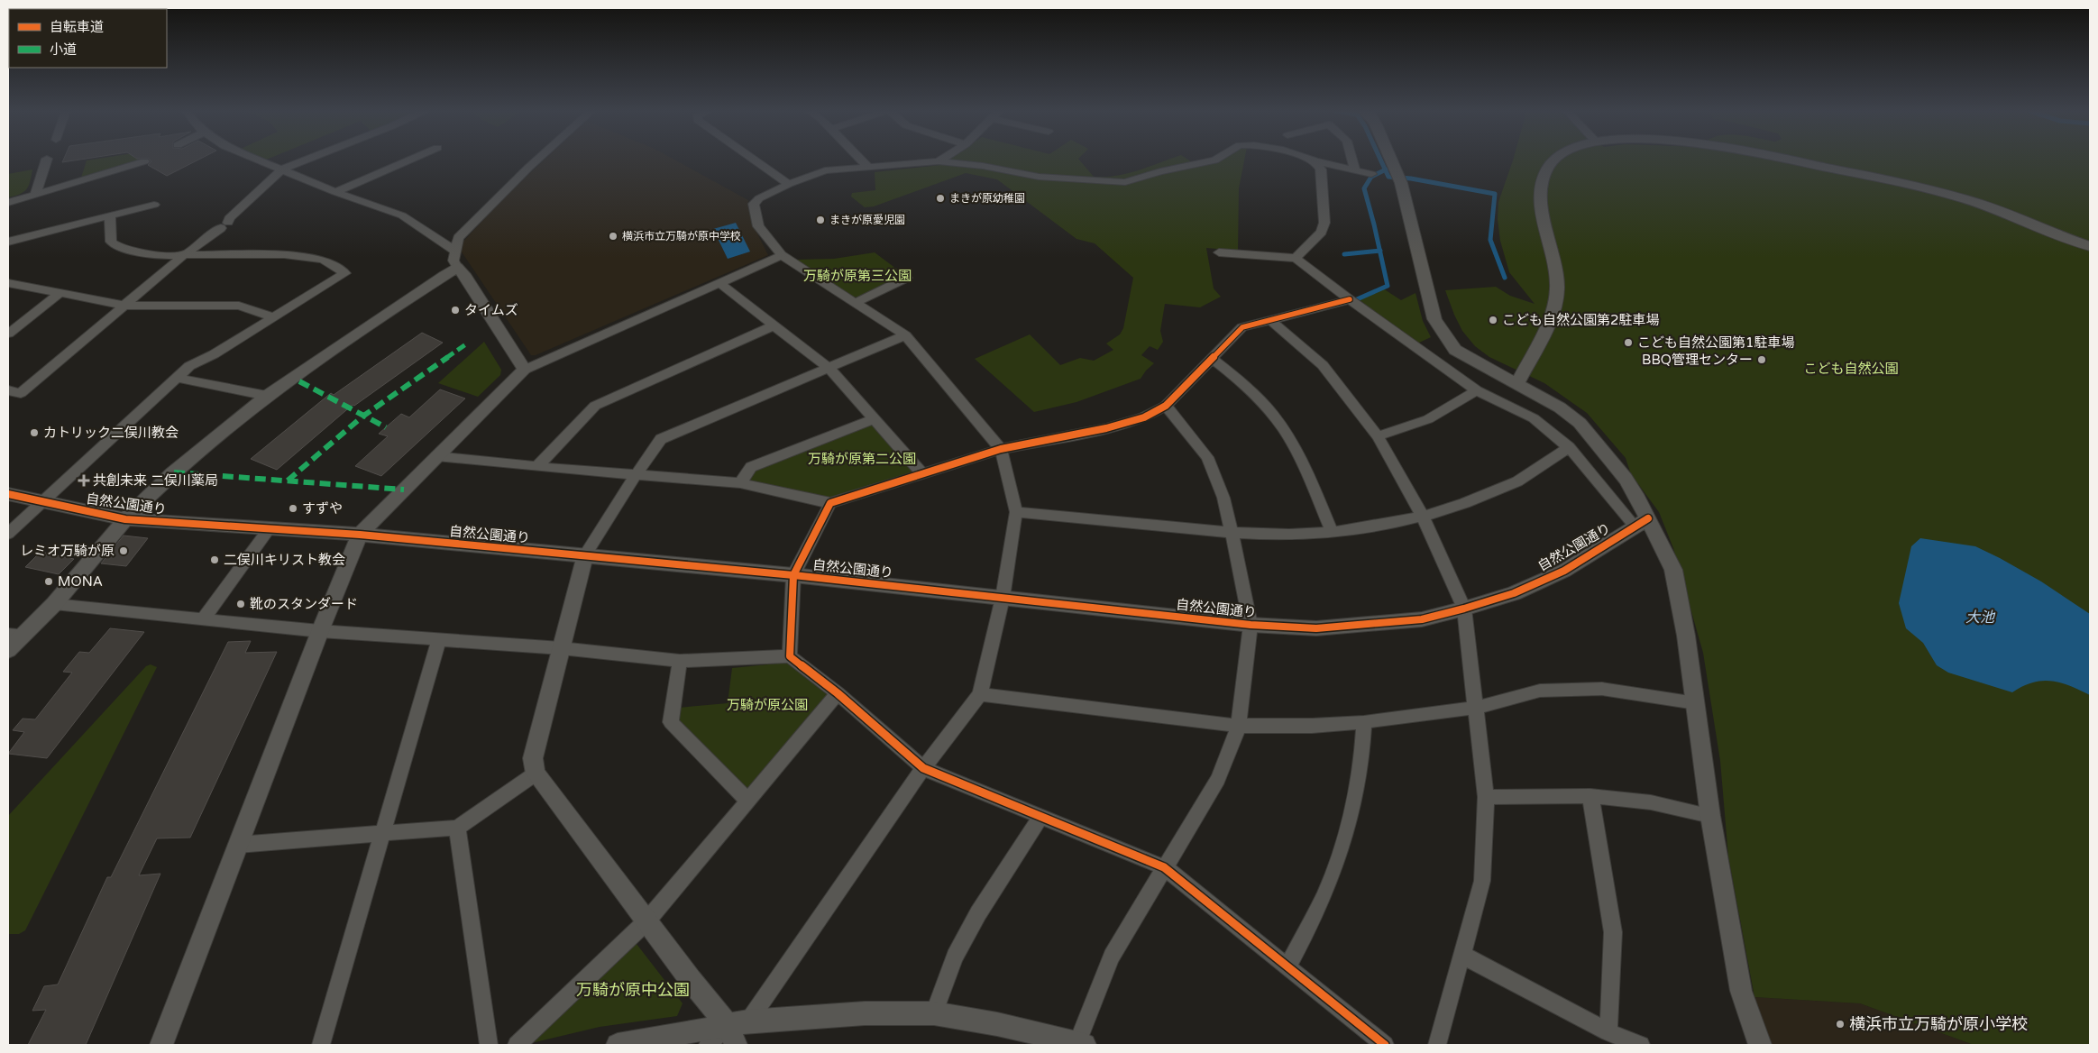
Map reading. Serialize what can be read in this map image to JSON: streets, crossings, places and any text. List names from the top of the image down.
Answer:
{
  "streets": {
    "street": ["自然公園通り"]
  },
  "water": ["大池"],
  "parks": [
    "万騎が原第三公園",
    "こども自然公園",
    "万騎が原第二公園",
    "万騎が原公園",
    "万騎が原中公園"
  ],
  "places": {
    "other": [
      "まきが原幼稚園",
      "まきが原愛児園",
      "横浜市立万騎が原中学校",
      "タイムズ",
      "こども自然公園第2駐車場",
      "こども自然公園第1駐車場",
      "BBQ管理センター",
      "カトリック二俣川教会",
      "すずや",
      "レミオ万騎が原",
      "二俣川キリスト教会",
      "MONA",
      "靴のスタンダード",
      "横浜市立万騎が原小学校"
    ],
    "health": ["共創未来 二俣川薬局"]
  },
  "legend": ["自転車道", "小道"]
}
